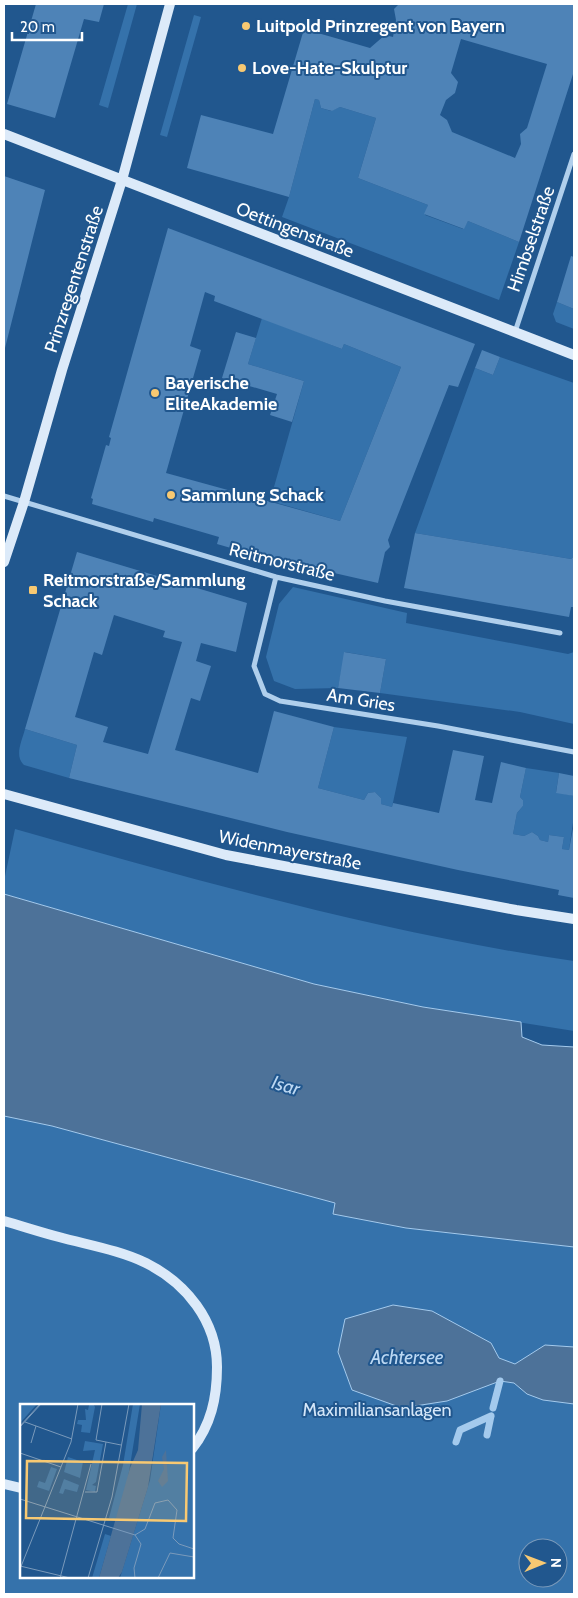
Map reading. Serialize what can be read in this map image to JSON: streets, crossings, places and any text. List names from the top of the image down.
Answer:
{
  "streets": {
    "main road": ["Oettingenstraße", "Prinzregentenstraße", "Widenmayerstraße"],
    "street": ["Himbselstraße", "Reitmorstraße", "Am Gries"]
  },
  "crossings": [
    ["Oettingenstraße", "Himbselstraße"],
    ["Oettingenstraße", "Prinzregentenstraße"],
    ["Prinzregentenstraße", "Reitmorstraße"],
    ["Reitmorstraße", "Am Gries"]
  ],
  "water": ["Isar", "Achtersee"],
  "parks": ["Maximiliansanlagen"],
  "places": {
    "other": [
      "Luitpold Prinzregent von Bayern",
      "Love-Hate-Skulptur",
      "Bayerische EliteAkademie",
      "Sammlung Schack"
    ],
    "transit": ["Reitmorstraße/Sammlung Schack"]
  },
  "scale_bar": "20 m",
  "north": "right"
}
